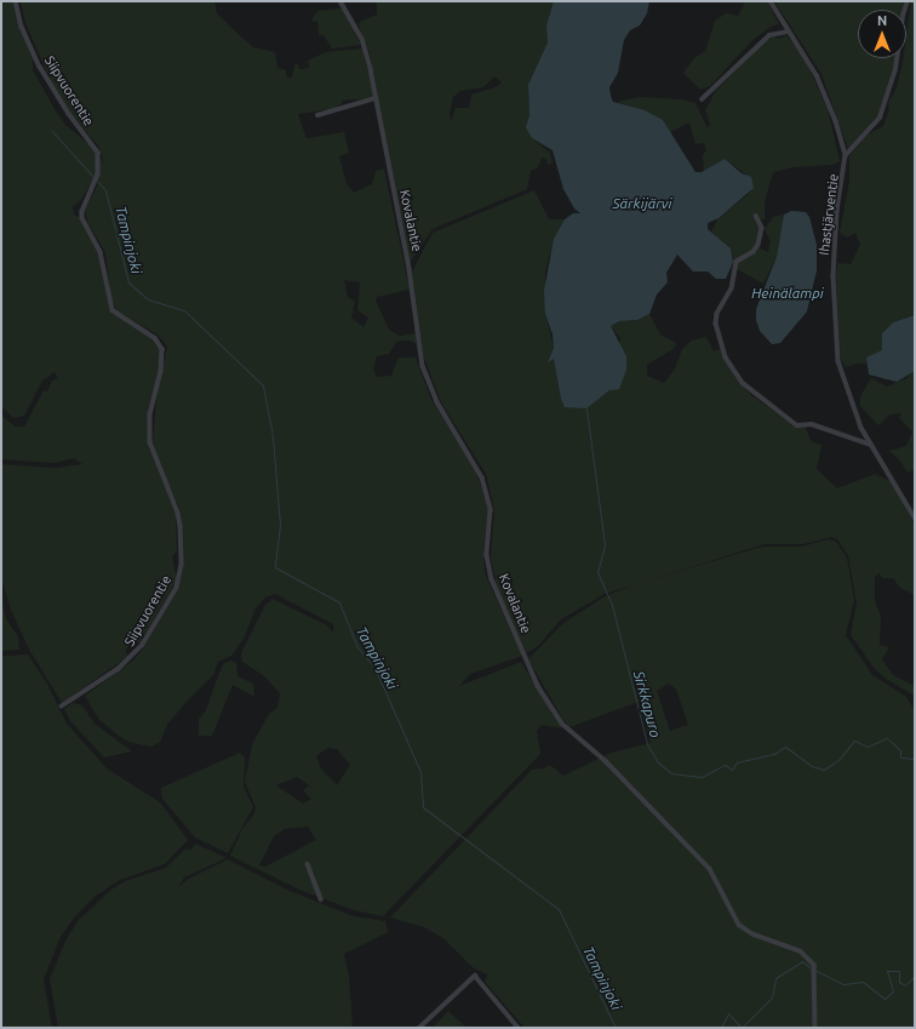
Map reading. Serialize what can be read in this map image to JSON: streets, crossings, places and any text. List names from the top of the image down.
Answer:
{
  "streets": {
    "street": ["Siipvuorentie", "Ihastjärventie", "Kovalantie"]
  },
  "water": [
    "Särkijärvi",
    "Tampinjoki",
    "Heinälampi",
    "Sirkkapuro"
  ],
  "north": "top"
}
